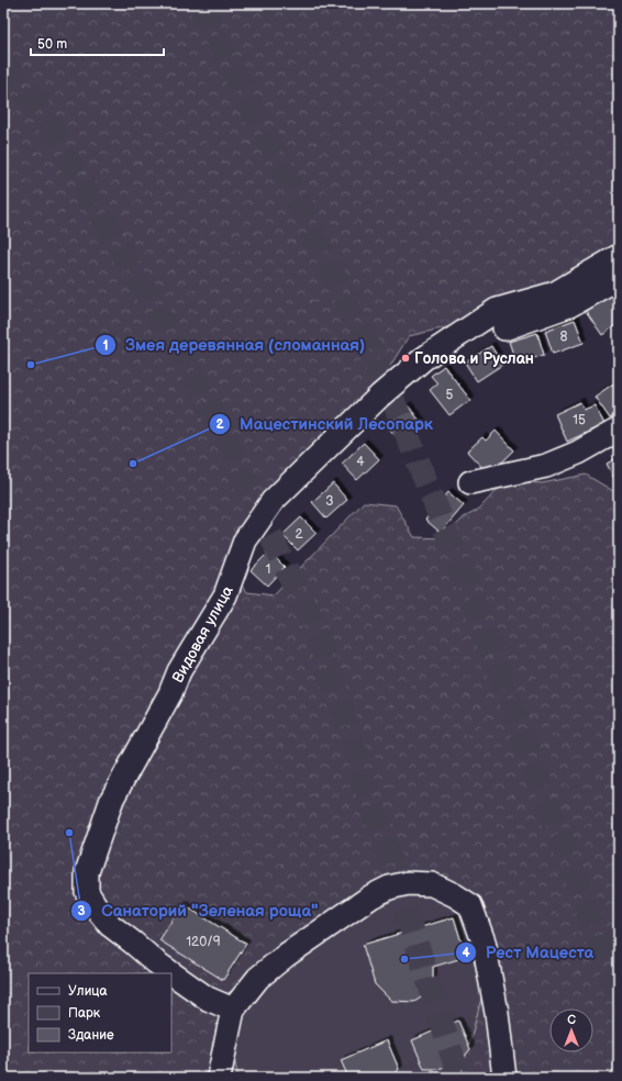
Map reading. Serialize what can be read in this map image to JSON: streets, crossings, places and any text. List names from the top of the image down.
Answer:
{
  "streets": {
    "street": ["Видовая улица"]
  },
  "places": [
    "Голова и Руслан",
    "Змея деревянная (сломанная)",
    "Мацестинский Лесопарк",
    "Санаторий \"Зеленая роща\"",
    "Рест Мацеста"
  ],
  "house_numbers": [
    "8",
    "5",
    "15",
    "4",
    "3",
    "2",
    "1",
    "120/9"
  ],
  "legend": ["Улица", "Парк", "Здание"],
  "scale_bar": "50 m",
  "north": "top"
}
